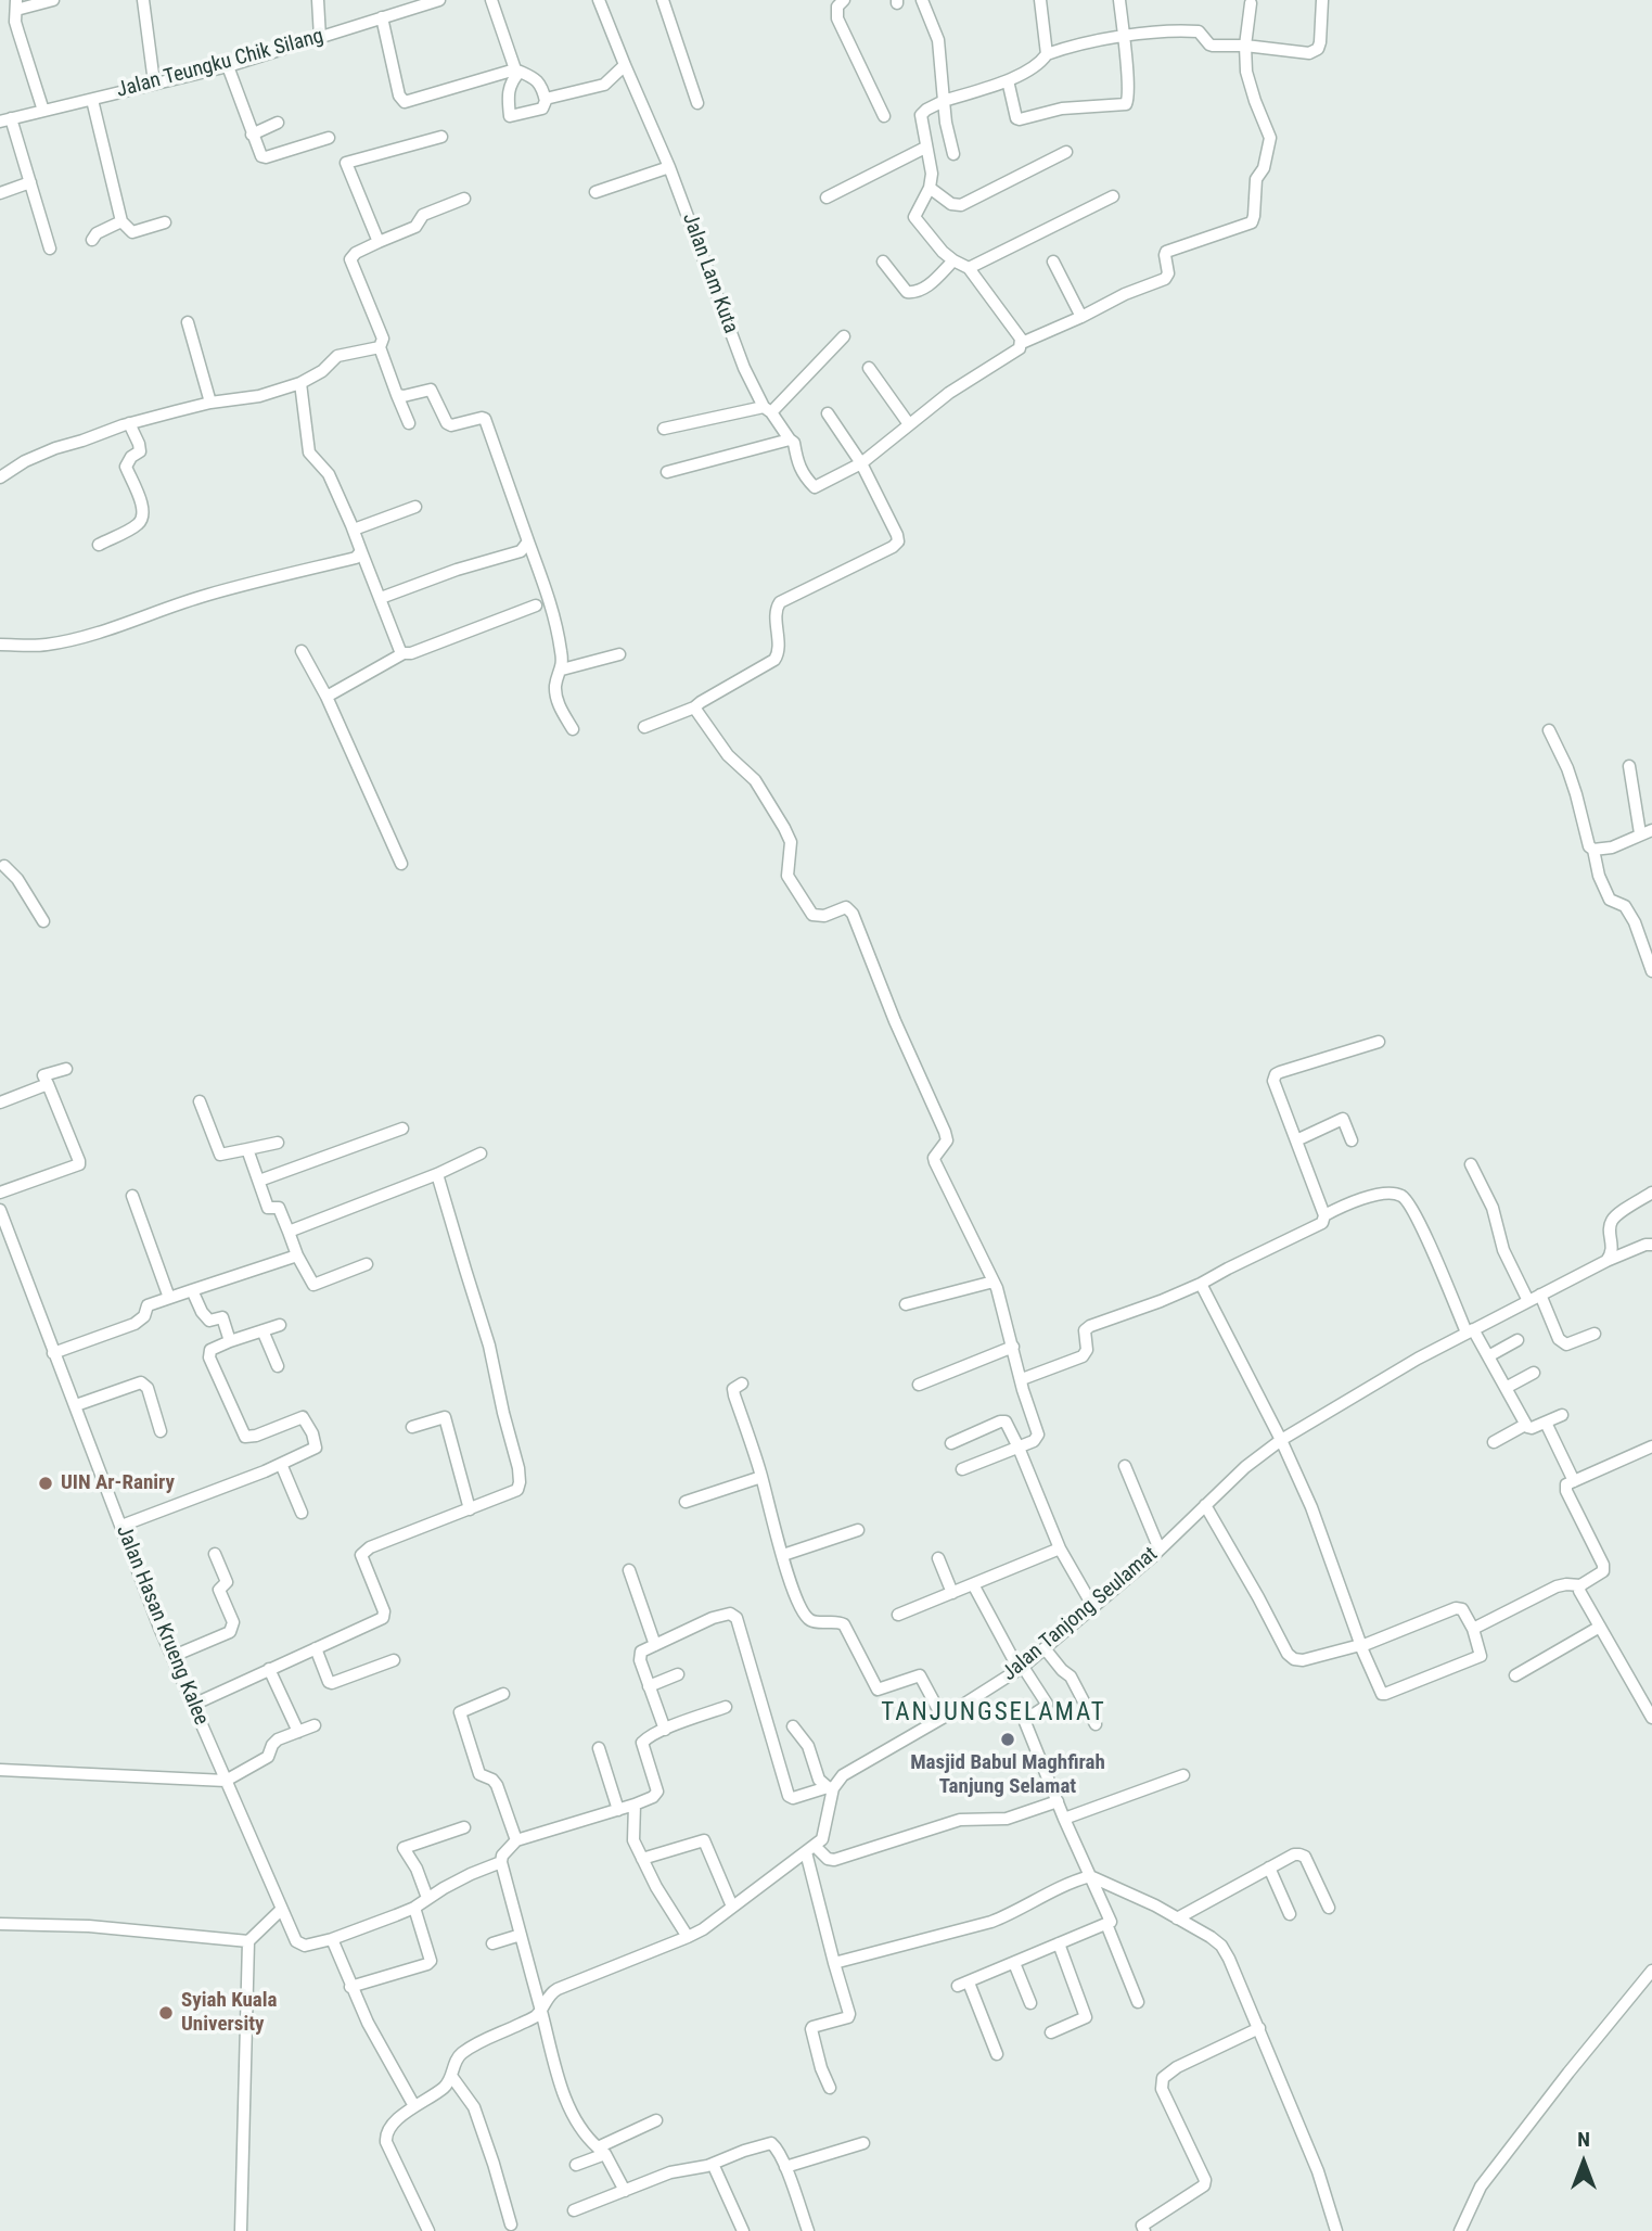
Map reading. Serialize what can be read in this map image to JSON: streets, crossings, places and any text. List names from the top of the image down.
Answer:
{
  "streets": {
    "street": [
      "Jalan Teungku Chik Silang",
      "Jalan Lam Kuta",
      "Jalan Tanjong Seulamat",
      "Jalan Hasan Krueng Kalee"
    ]
  },
  "districts": ["TANJUNGSELAMAT"],
  "places": ["UIN Ar-Raniry", "Masjid Babul Maghfirah Tanjung Selamat", "Syiah Kuala University"],
  "north": "top"
}
